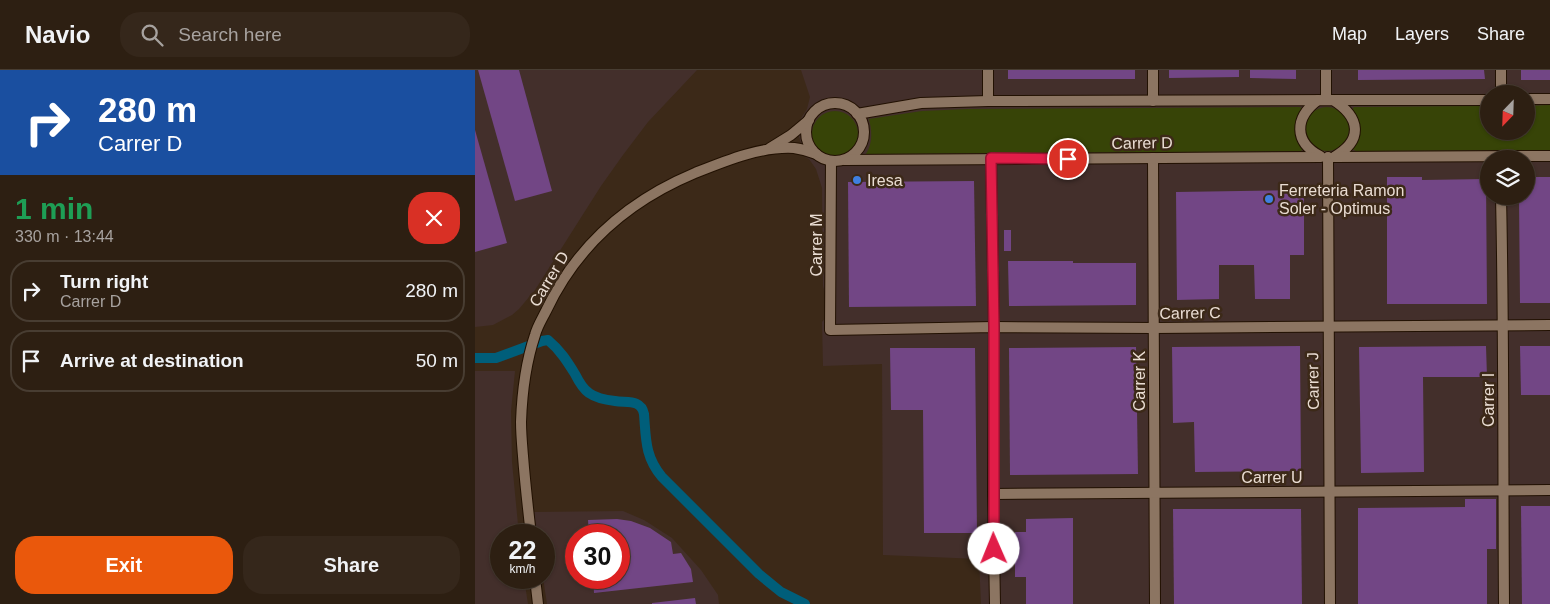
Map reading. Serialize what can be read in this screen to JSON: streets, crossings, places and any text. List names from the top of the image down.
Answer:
{
  "streets": {
    "street": [
      "Carrer D",
      "Carrer M",
      "Carrer C",
      "Carrer K",
      "Carrer J",
      "Carrer I",
      "Carrer U"
    ]
  },
  "crossings": [
    ["Carrer D", "Carrer M"],
    ["Carrer D", "Carrer K"],
    ["Carrer D", "Carrer J"],
    ["Carrer M", "Carrer C"],
    ["Carrer C", "Carrer K"],
    ["Carrer C", "Carrer J"],
    ["Carrer C", "Carrer I"],
    ["Carrer K", "Carrer U"],
    ["Carrer J", "Carrer U"],
    ["Carrer I", "Carrer U"]
  ],
  "places": ["Iresa", "Ferreteria Ramon Soler - Optimus"],
  "north": "bottom left",
  "page": {
    "header": "Navio",
    "search": "Search here",
    "nav": ["Map", "Layers", "Share"],
    "turn": ["280 m", "Carrer D"],
    "heading": ["1 min", "330 m · 13:44"],
    "list": [
      {
        "name": "Turn right",
        "note": "Carrer D",
        "value": "280 m"
      },
      {
        "name": "Arrive at destination",
        "value": "50 m"
      }
    ],
    "speed": "22 km/h",
    "limit": "30",
    "buttons": ["Exit", "Share"]
  }
}
